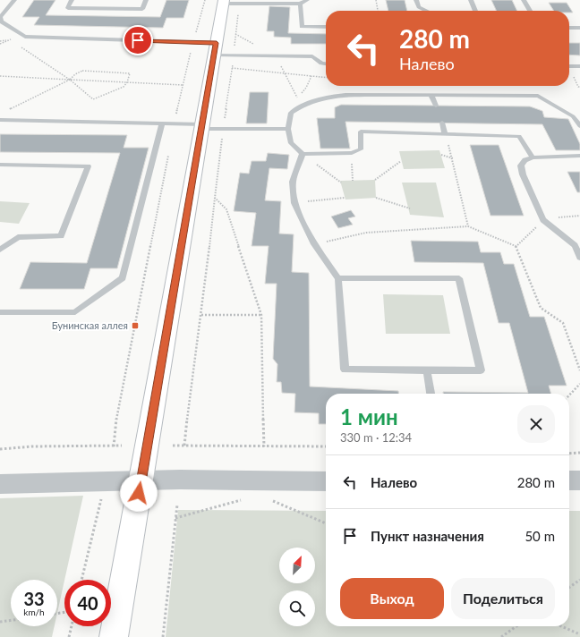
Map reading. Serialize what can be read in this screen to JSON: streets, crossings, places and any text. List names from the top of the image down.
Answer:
{
  "places": {
    "transit": ["Бунинская аллея"]
  },
  "north": "top right",
  "page": {
    "turn": ["280 m", "Налево"],
    "heading": ["1 мин", "330 m · 12:34"],
    "list": [
      {
        "name": "Налево",
        "value": "280 m"
      },
      {
        "name": "Пункт назначения",
        "value": "50 m"
      }
    ],
    "buttons": ["Выход", "Поделиться"],
    "speed": "33 km/h",
    "limit": "40"
  }
}
